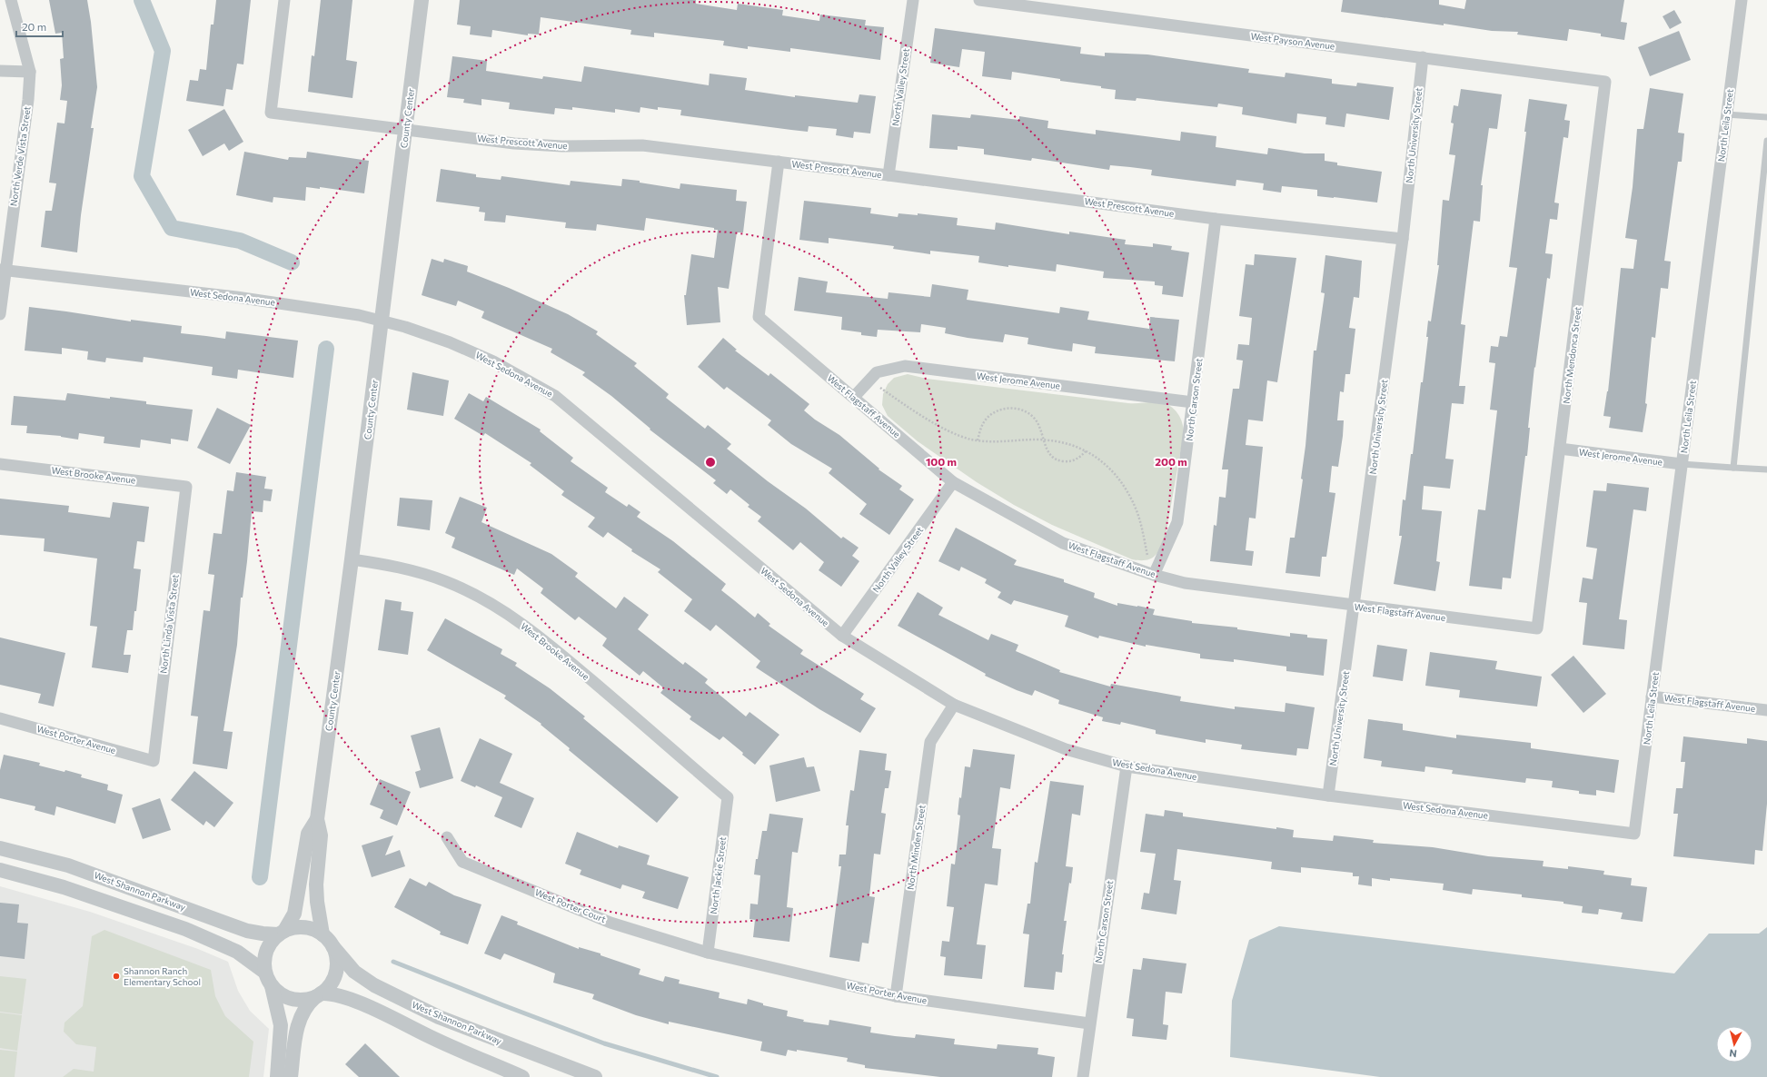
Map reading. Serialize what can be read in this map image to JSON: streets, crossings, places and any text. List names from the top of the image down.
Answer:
{
  "streets": {
    "street": [
      "West Payson Avenue",
      "North Valley Street",
      "County Center",
      "North Leila Street",
      "North University Street",
      "West Prescott Avenue",
      "North Verde Vista Street",
      "West Sedona Avenue",
      "North Mendonca Street",
      "West Jerome Avenue",
      "North Carson Street",
      "West Flagstaff Avenue",
      "West Brooke Avenue",
      "North Linda Vista Street",
      "West Porter Avenue",
      "North Minden Street",
      "North Jackie Street",
      "West Shannon Parkway",
      "West Porter Court"
    ]
  },
  "crossings": [
    ["West Payson Avenue", "North University Street"],
    ["West Payson Avenue", "North Mendonca Street"],
    ["North Valley Street", "West Prescott Avenue"],
    ["North Valley Street", "West Sedona Avenue"],
    ["North Valley Street", "West Flagstaff Avenue"],
    ["County Center", "West Prescott Avenue"],
    ["County Center", "West Sedona Avenue"],
    ["County Center", "West Brooke Avenue"],
    ["County Center", "West Shannon Parkway"],
    ["North Leila Street", "West Sedona Avenue"],
    ["North Leila Street", "West Jerome Avenue"],
    ["North Leila Street", "West Flagstaff Avenue"],
    ["North University Street", "West Prescott Avenue"],
    ["North University Street", "West Sedona Avenue"],
    ["North University Street", "West Flagstaff Avenue"],
    ["West Prescott Avenue", "North Carson Street"],
    ["West Prescott Avenue", "West Flagstaff Avenue"],
    ["North Verde Vista Street", "West Sedona Avenue"],
    ["West Sedona Avenue", "North Carson Street"],
    ["West Sedona Avenue", "North Minden Street"],
    ["North Mendonca Street", "West Jerome Avenue"],
    ["North Mendonca Street", "West Flagstaff Avenue"],
    ["West Jerome Avenue", "North Carson Street"],
    ["West Jerome Avenue", "West Flagstaff Avenue"],
    ["North Carson Street", "West Flagstaff Avenue"],
    ["North Carson Street", "West Porter Avenue"],
    ["West Brooke Avenue", "North Linda Vista Street"],
    ["West Brooke Avenue", "North Jackie Street"],
    ["North Linda Vista Street", "West Porter Avenue"],
    ["West Porter Avenue", "North Minden Street"],
    ["West Porter Avenue", "North Jackie Street"],
    ["West Porter Avenue", "West Porter Court"],
    ["North Jackie Street", "West Porter Court"]
  ],
  "places": ["Shannon Ranch Elementary School"],
  "scale_bar": "20 m",
  "north": "bottom",
  "rings": ["100 m", "200 m"]
}
